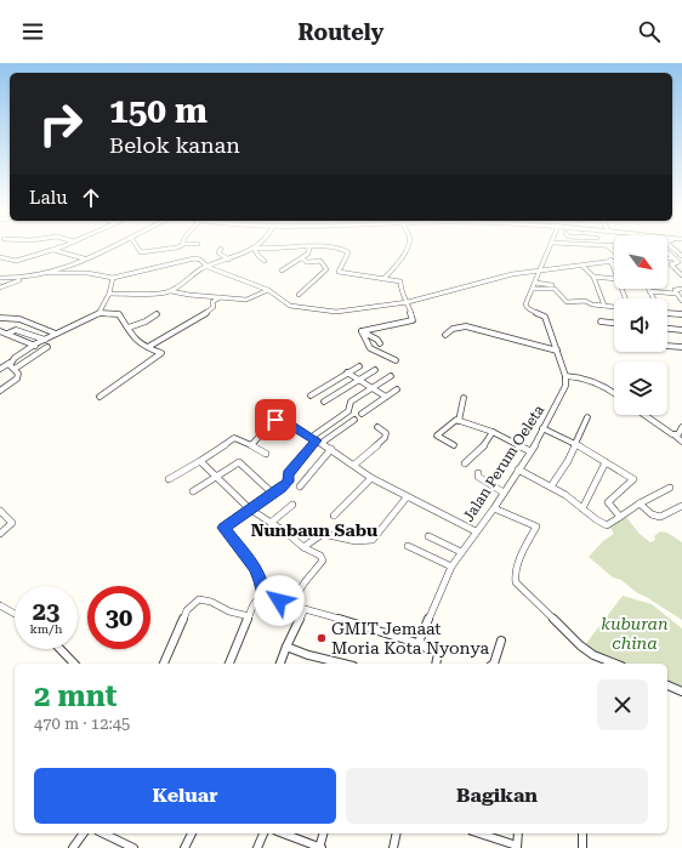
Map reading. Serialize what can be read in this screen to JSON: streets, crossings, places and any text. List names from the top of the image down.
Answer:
{
  "streets": {
    "street": ["Jalan Perum Oeleta"]
  },
  "districts": ["Nunbaun Sabu"],
  "parks": ["kuburan china"],
  "places": ["GMIT Jemaat Moria Kota Nyonya"],
  "north": "bottom right",
  "page": {
    "header": "Routely",
    "turn": ["150 m", "Belok kanan"],
    "then": "Lalu",
    "speed": "23 km/h",
    "limit": "30",
    "heading": ["2 mnt", "470 m · 12:45"],
    "buttons": ["Keluar", "Bagikan"]
  }
}
